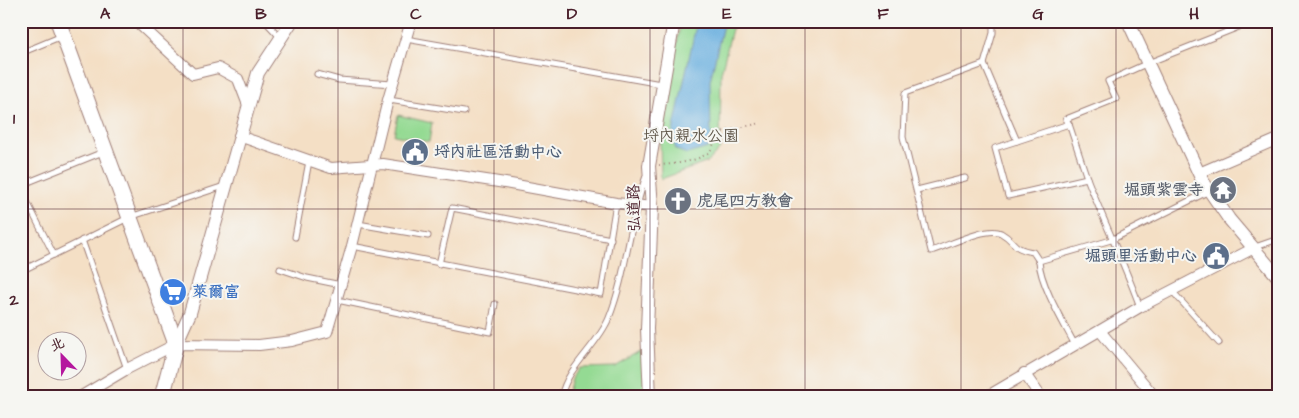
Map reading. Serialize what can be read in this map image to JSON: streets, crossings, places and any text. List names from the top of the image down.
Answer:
{
  "streets": {
    "street": ["弘道路"]
  },
  "parks": ["埒內親水公園"],
  "places": {
    "public building": ["埒內社區活動中心", "堀頭里活動中心"],
    "temple": ["堀頭紫雲寺"],
    "church": ["虎尾四方教會"],
    "supermarket": ["萊爾富"]
  },
  "north": "top left",
  "grid": {
    "columns": [
      "A",
      "B",
      "C",
      "D",
      "E",
      "F",
      "G",
      "H"
    ],
    "rows": ["1", "2"]
  }
}
